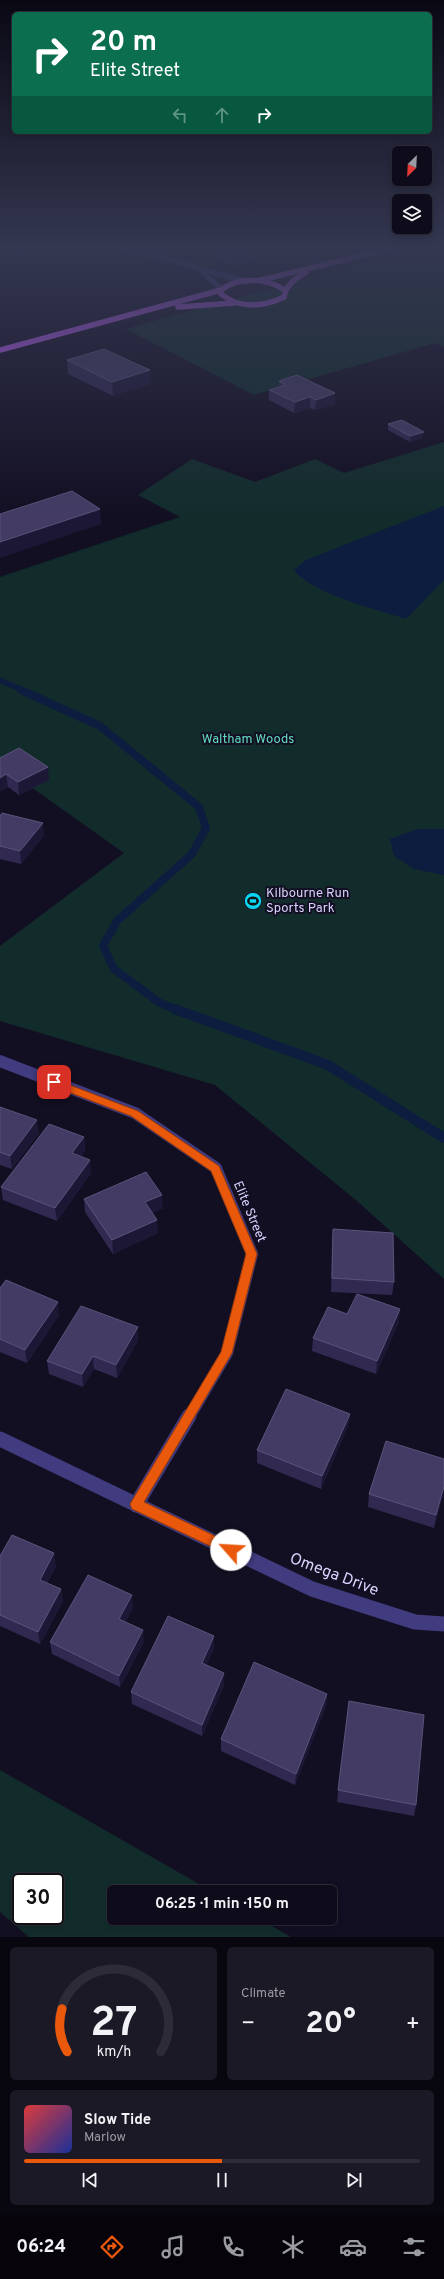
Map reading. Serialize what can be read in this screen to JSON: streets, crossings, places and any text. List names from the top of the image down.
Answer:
{
  "streets": {
    "street": ["Elite Street", "Omega Drive"]
  },
  "crossings": [
    ["Elite Street", "Omega Drive"]
  ],
  "parks": ["Waltham Woods"],
  "places": {
    "sports": ["Kilbourne Run Sports Park"]
  },
  "north": "bottom left",
  "page": {
    "turn": ["20 m", "Elite Street"],
    "limit": "30",
    "trip": "06:25 · 1 min · 150 m",
    "tile": "Climate",
    "heat": ["−", "20°", "+"],
    "song": ["Slow Tide", "Marlow"],
    "tabs": "06:24",
    "gauge": ["27", "km/h"]
  }
}
